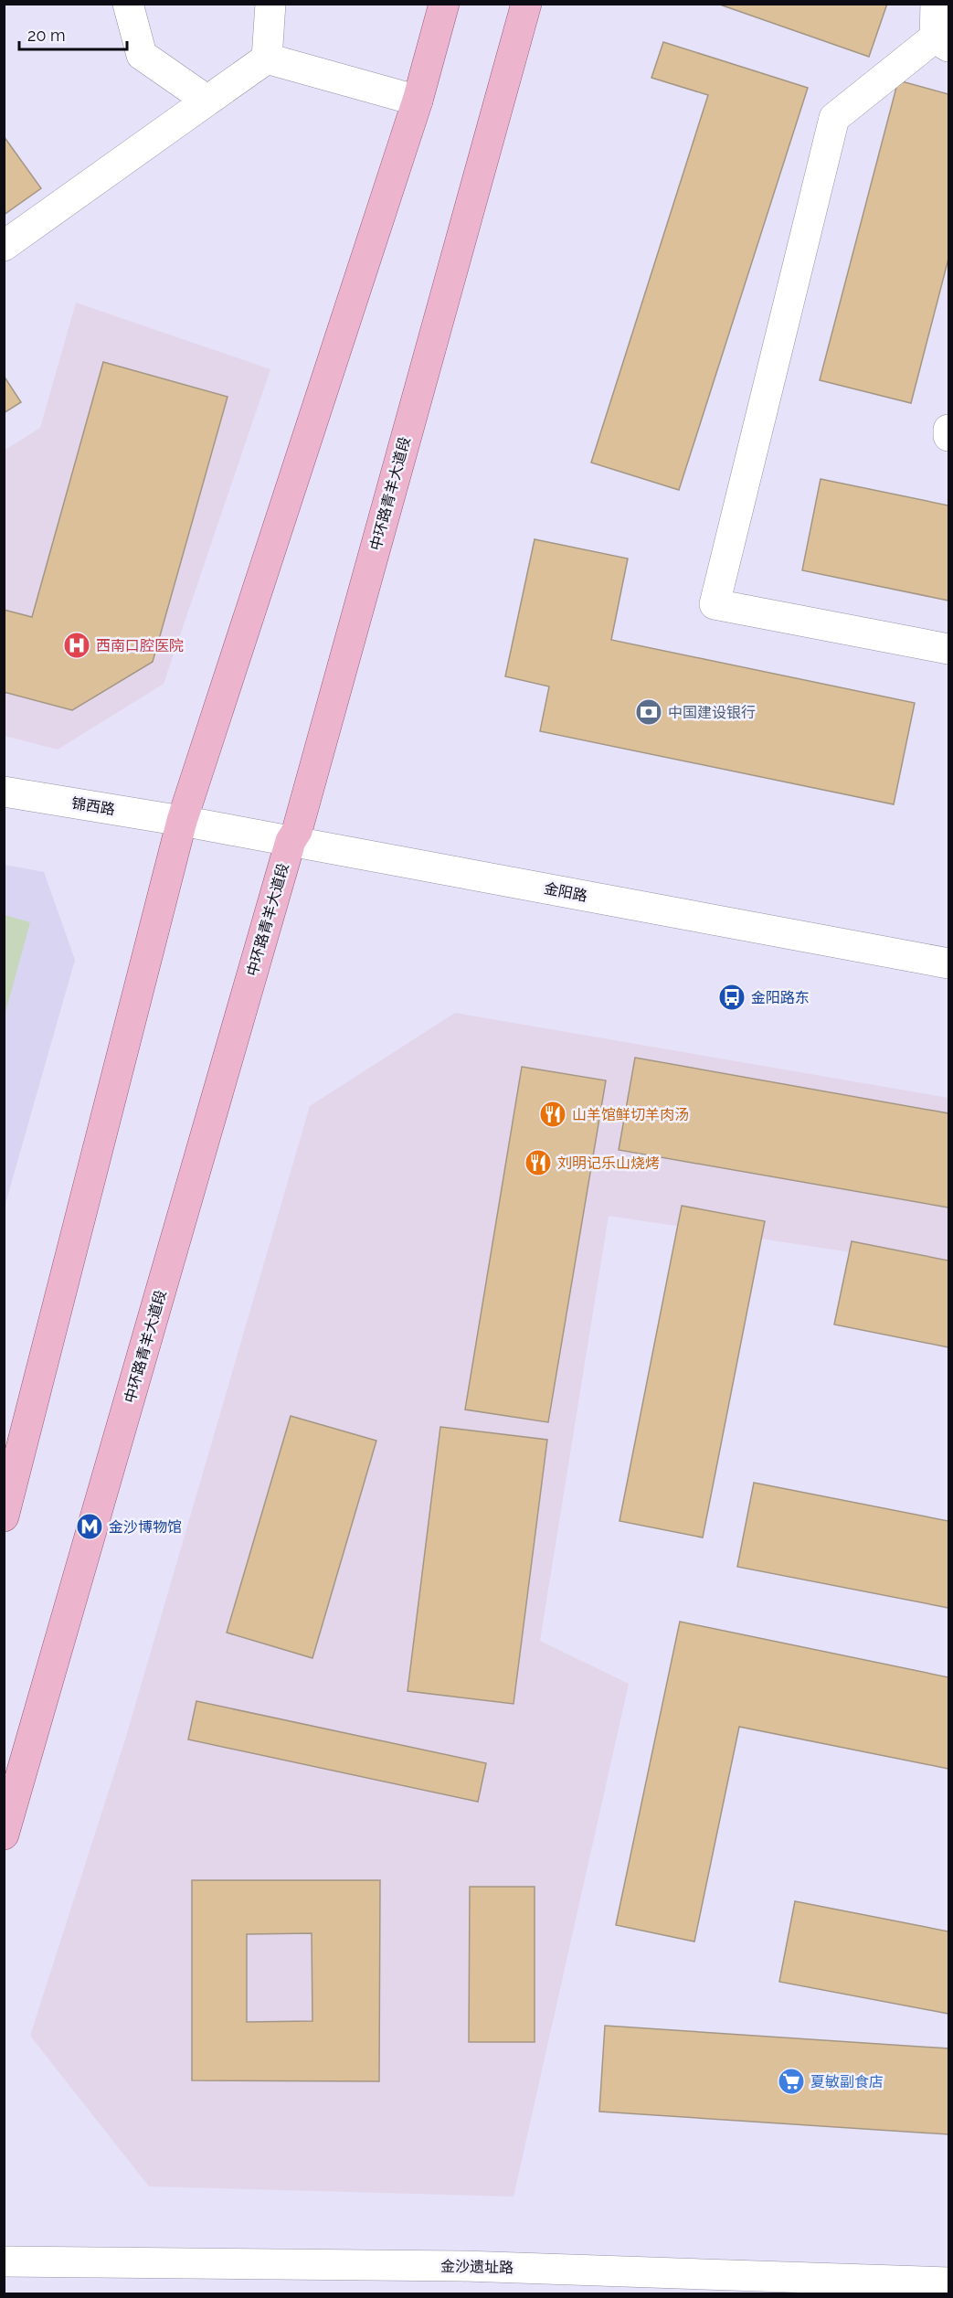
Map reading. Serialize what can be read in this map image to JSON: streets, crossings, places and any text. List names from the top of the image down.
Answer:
{
  "streets": {
    "main road": ["中环路青羊大道段"],
    "street": ["锦西路", "金阳路", "金沙遗址路"]
  },
  "crossings": [
    ["中环路青羊大道段", "金阳路"],
    ["锦西路", "金阳路"]
  ],
  "places": {
    "hospital": ["西南口腔医院"],
    "bank": ["中国建设银行"],
    "bus stop": ["金阳路东"],
    "restaurant": ["山羊馆鲜切羊肉汤", "刘明记乐山烧烤"],
    "metro station": ["金沙博物馆"],
    "supermarket": ["夏敏副食店"]
  },
  "scale_bar": "20 m"
}
